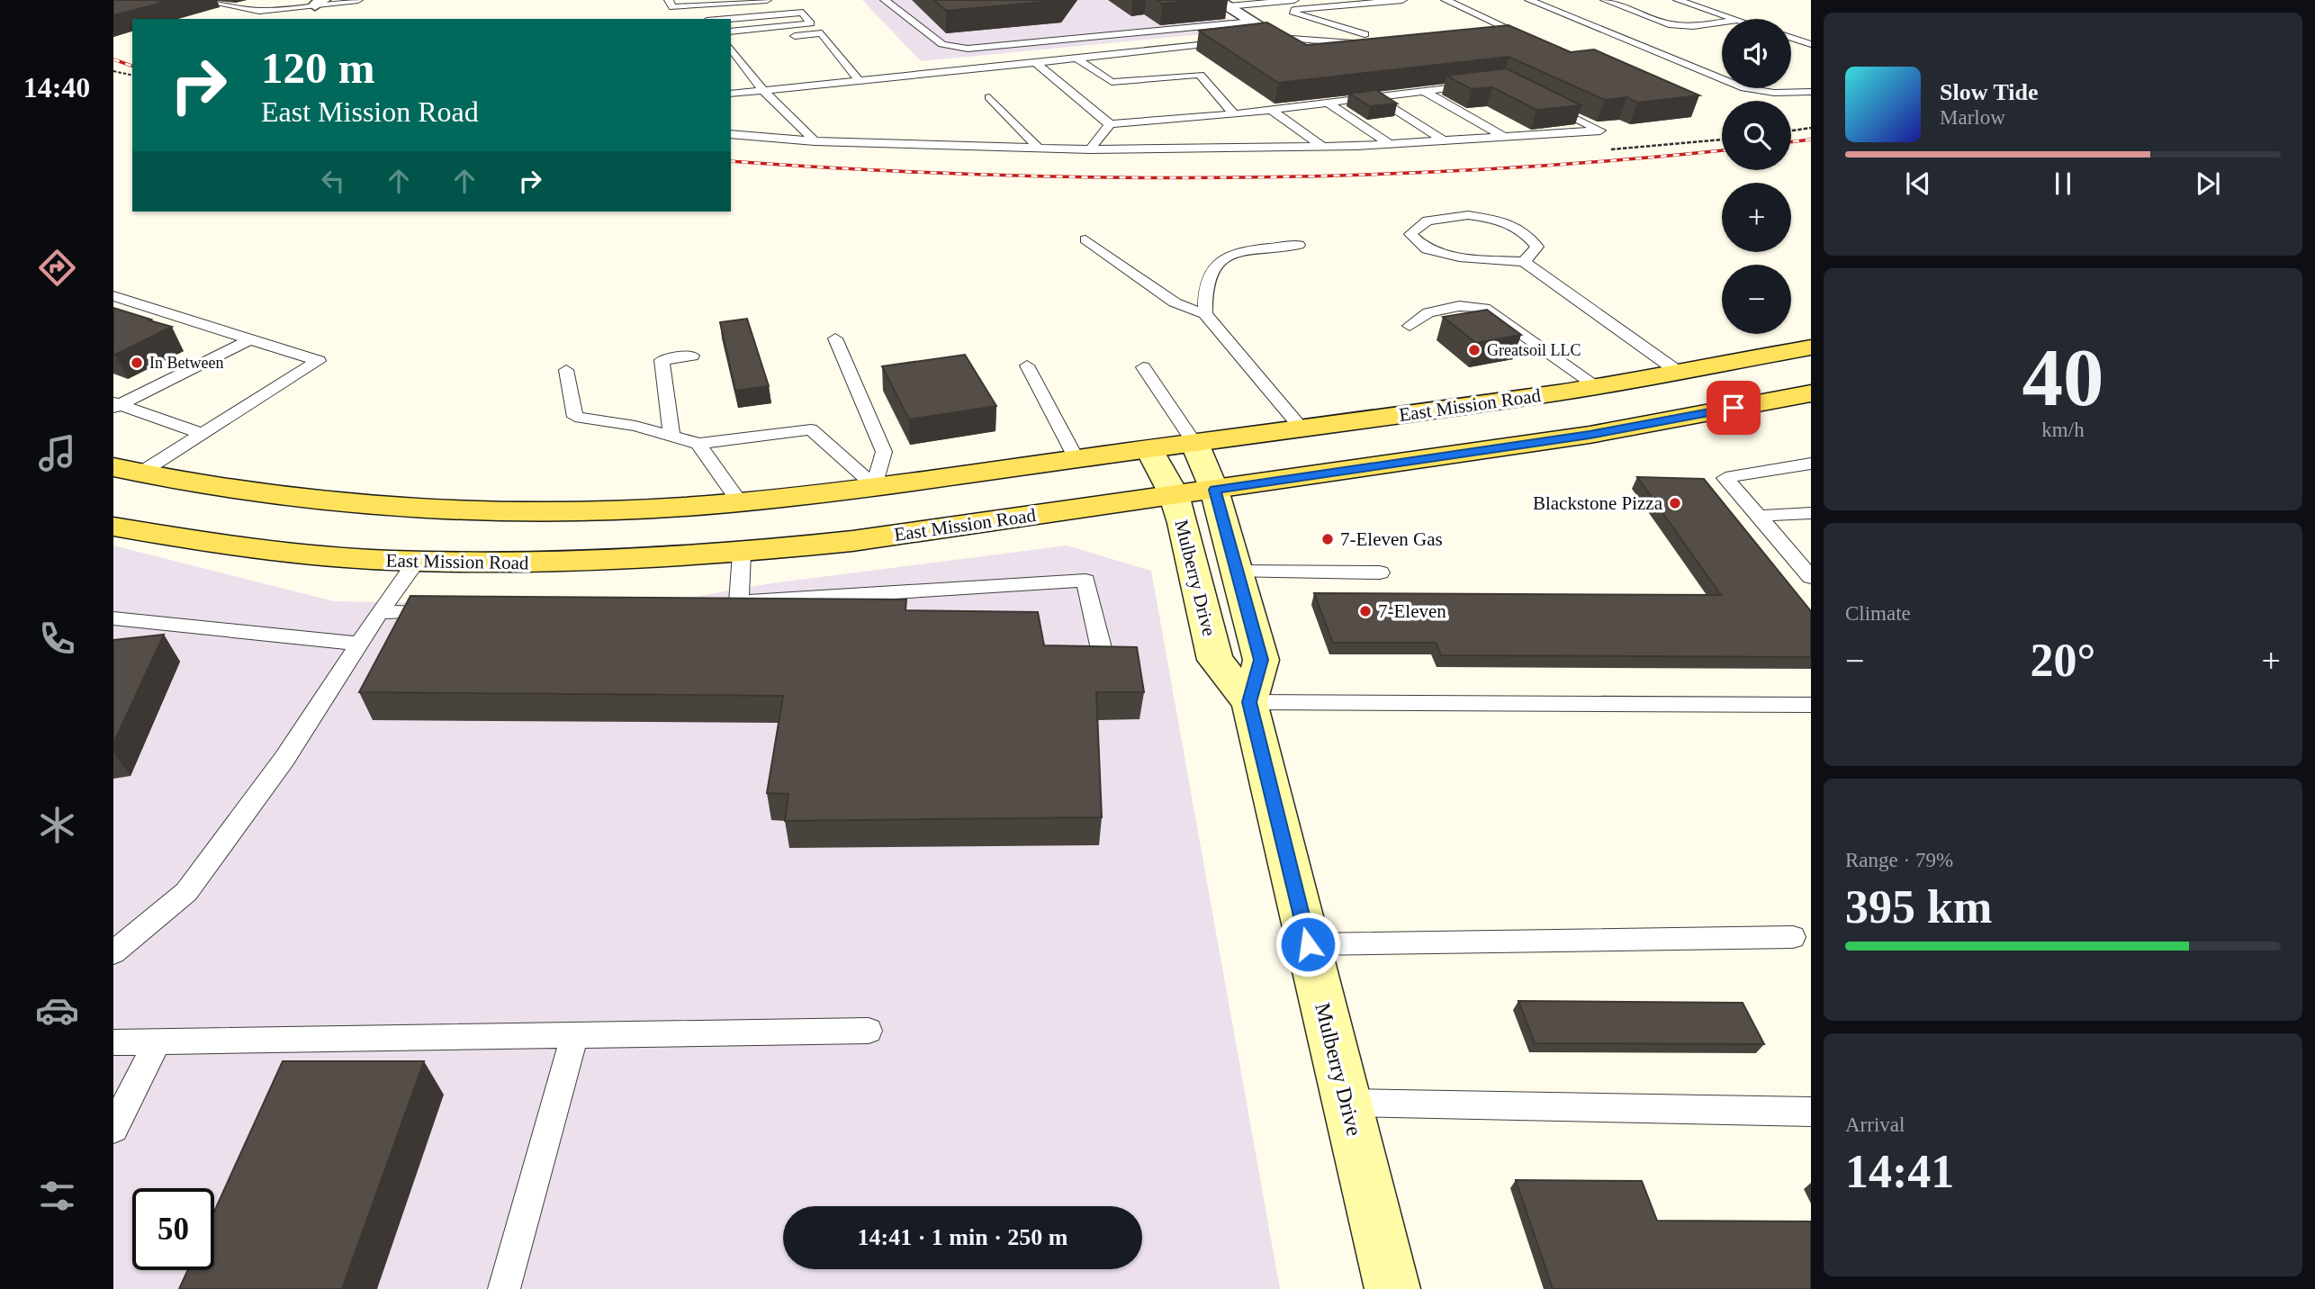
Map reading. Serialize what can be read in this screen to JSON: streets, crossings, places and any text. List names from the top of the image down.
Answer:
{
  "streets": {
    "main road": ["East Mission Road", "Mulberry Drive"]
  },
  "crossings": [
    ["East Mission Road", "Mulberry Drive"]
  ],
  "places": [
    "Greatsoil LLC",
    "In Between",
    "Blackstone Pizza",
    "7-Eleven Gas",
    "7-Eleven"
  ],
  "page": {
    "tabs": "14:40",
    "map_buttons": ["+", "−"],
    "turn": ["120 m", "East Mission Road"],
    "song": ["Slow Tide", "Marlow"],
    "tile": [
      ["40", "km/h"],
      "Climate",
      ["Range · 79%", "395 km"],
      ["Arrival", "14:41"]
    ],
    "heat": ["−", "20°", "+"],
    "limit": "50",
    "trip": "14:41 · 1 min · 250 m"
  }
}
